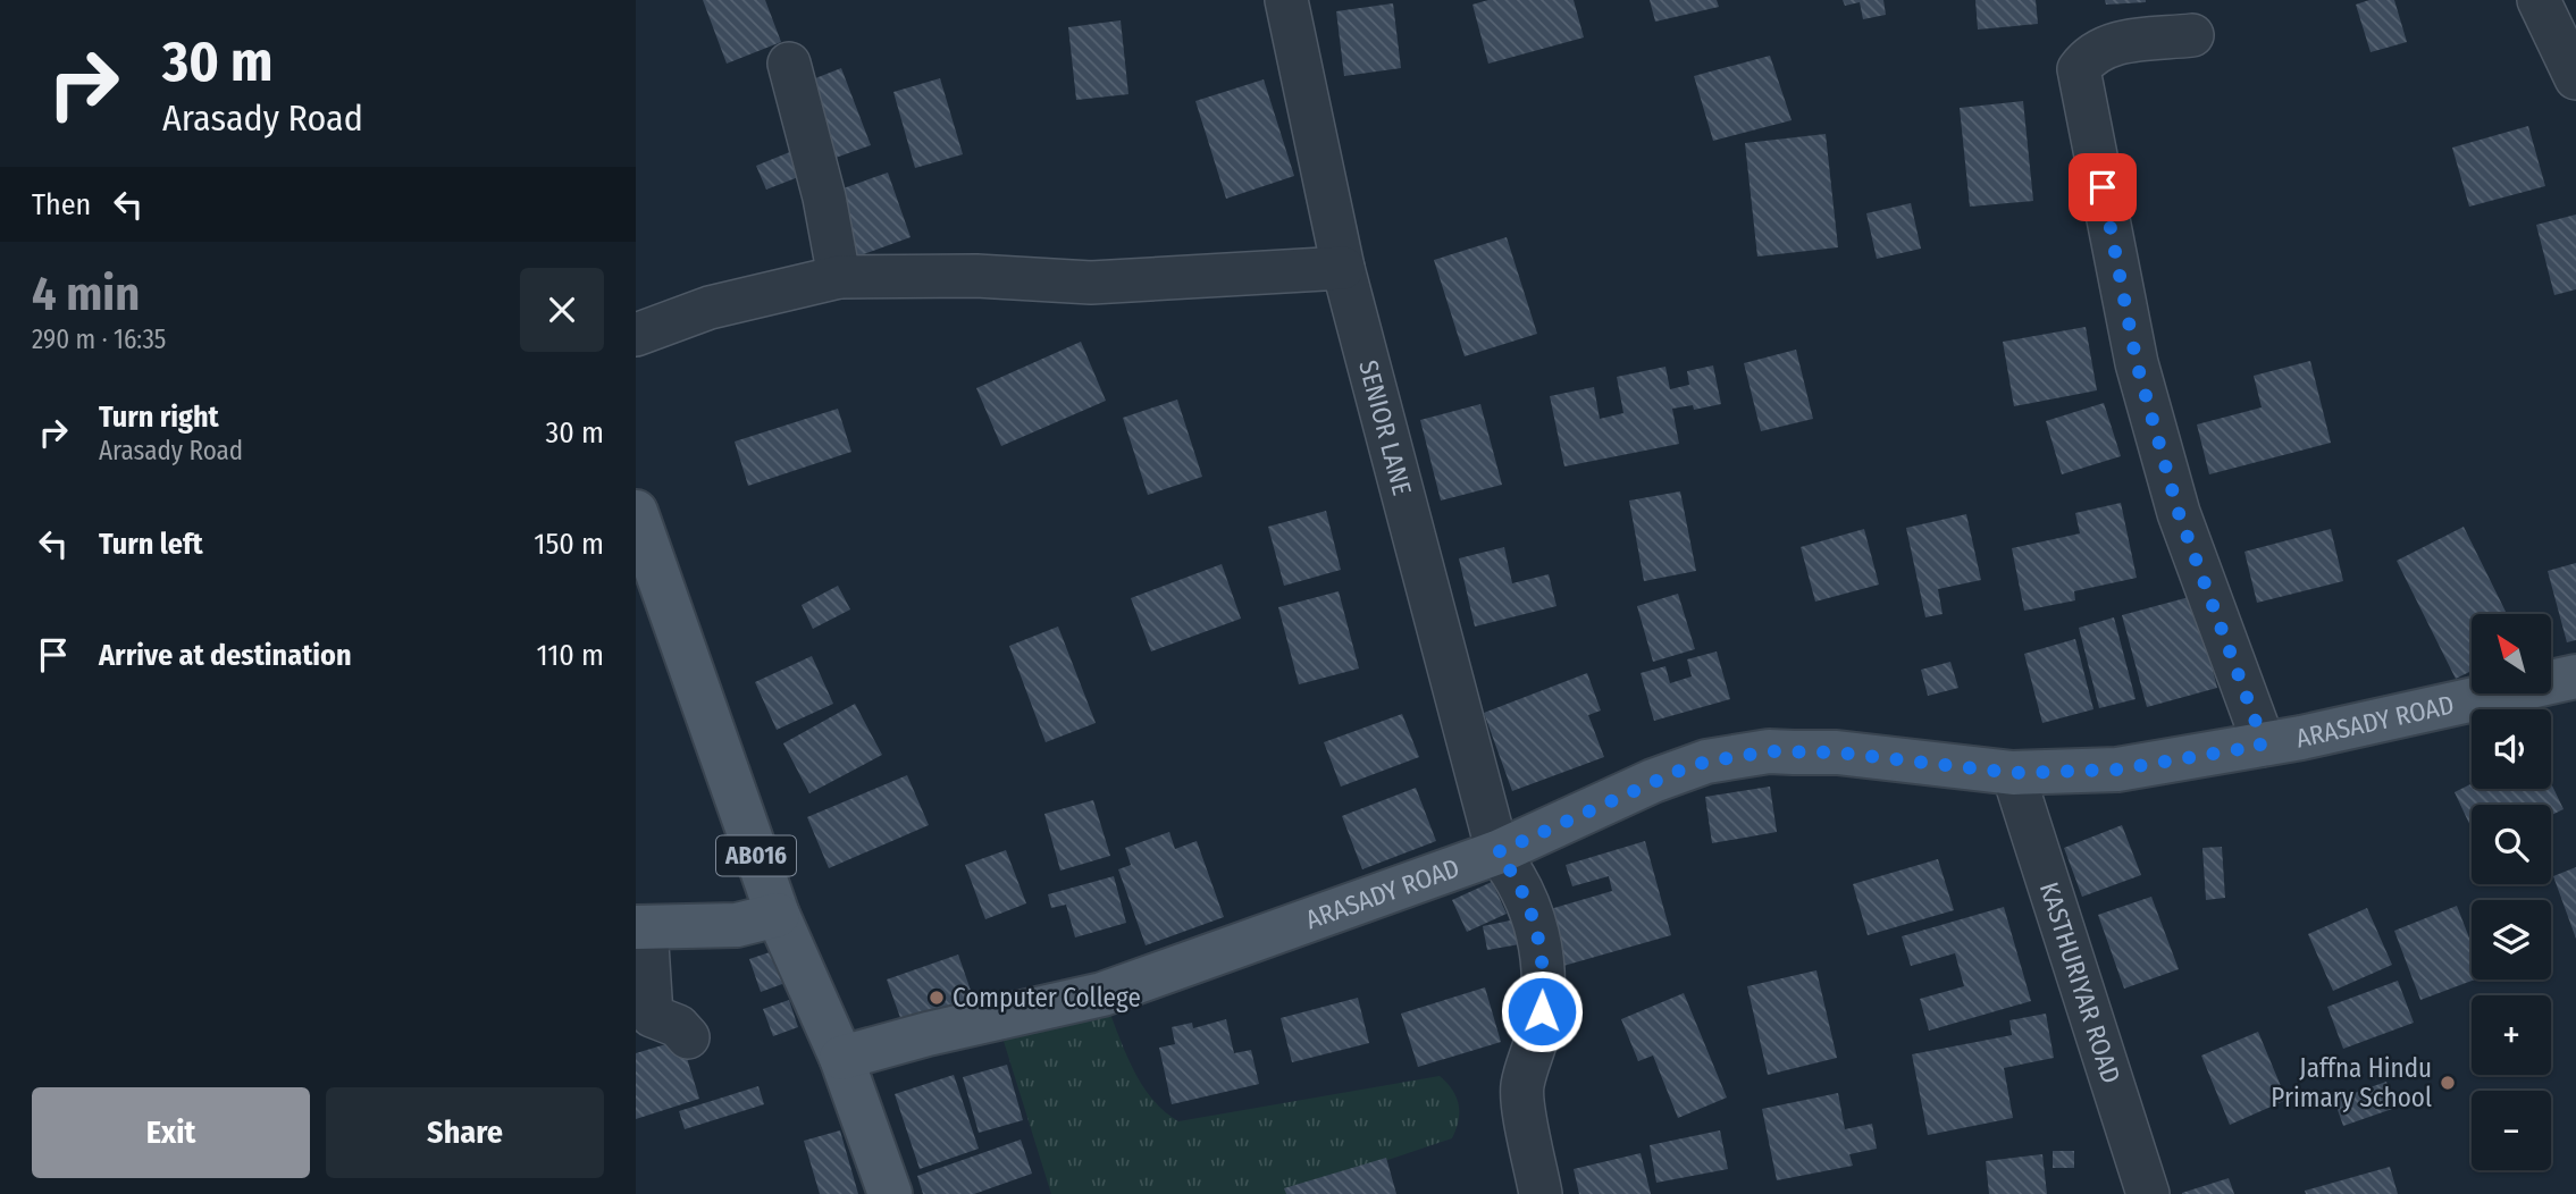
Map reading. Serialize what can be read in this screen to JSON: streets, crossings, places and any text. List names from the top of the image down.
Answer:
{
  "streets": {
    "main road": ["ARASADY ROAD", "AB016"],
    "street": ["SENIOR LANE", "KASTHURIYAR ROAD"]
  },
  "crossings": [
    ["SENIOR LANE", "ARASADY ROAD"],
    ["ARASADY ROAD", "AB016"],
    ["ARASADY ROAD", "KASTHURIYAR ROAD"]
  ],
  "places": ["Computer College", "Jaffna Hindu Primary School"],
  "north": "top left",
  "page": {
    "turn": ["30 m", "Arasady Road"],
    "then": "Then",
    "heading": ["4 min", "290 m · 16:35"],
    "list": [
      {
        "name": "Turn right",
        "note": "Arasady Road",
        "value": "30 m"
      },
      {
        "name": "Turn left",
        "value": "150 m"
      },
      {
        "name": "Arrive at destination",
        "value": "110 m"
      }
    ],
    "map_buttons": ["+", "−"],
    "buttons": ["Exit", "Share"]
  }
}
